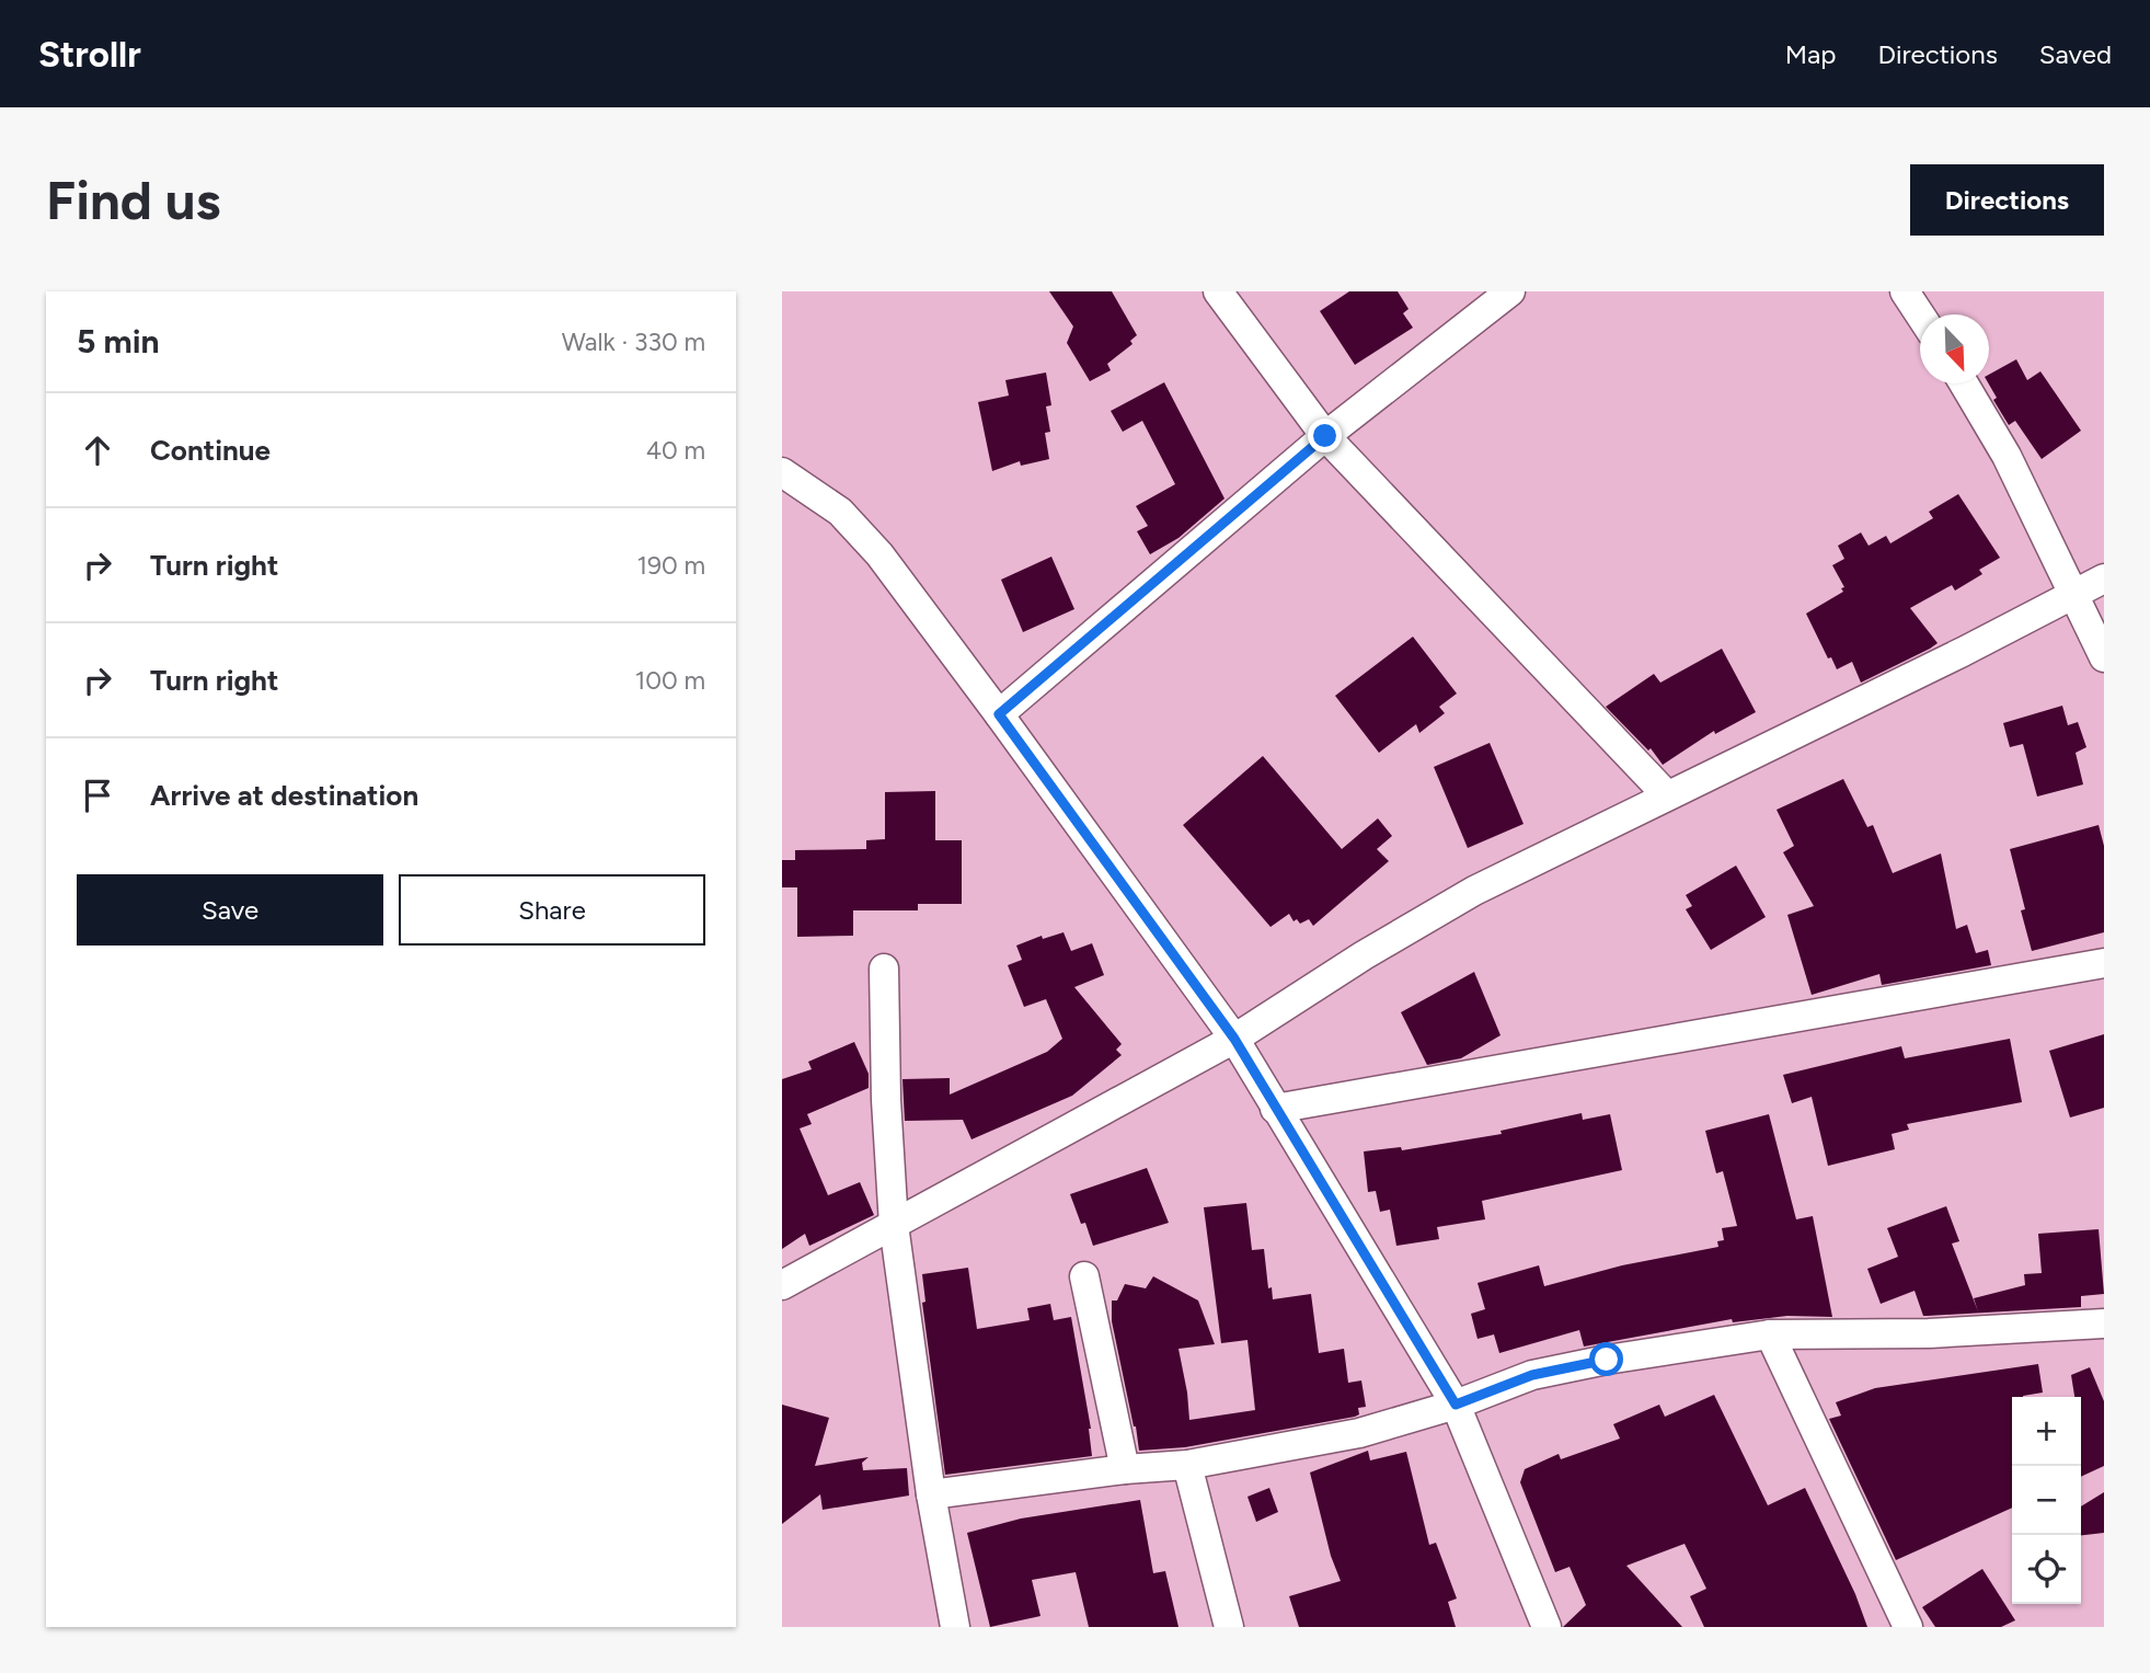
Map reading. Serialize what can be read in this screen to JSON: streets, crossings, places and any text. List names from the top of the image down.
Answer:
{
  "north": "bottom right",
  "page": {
    "header": "Strollr",
    "nav": ["Map", "Directions", "Saved"],
    "buttons": [
      "Directions",
      ["Save", "Share"]
    ],
    "title": "Find us",
    "heading": ["5 min", "Walk · 330 m"],
    "list": [
      ["Continue", "40 m"],
      ["Turn right", "190 m"],
      ["Turn right", "100 m"],
      "Arrive at destination"
    ],
    "map_buttons": ["+", "−"]
  }
}
